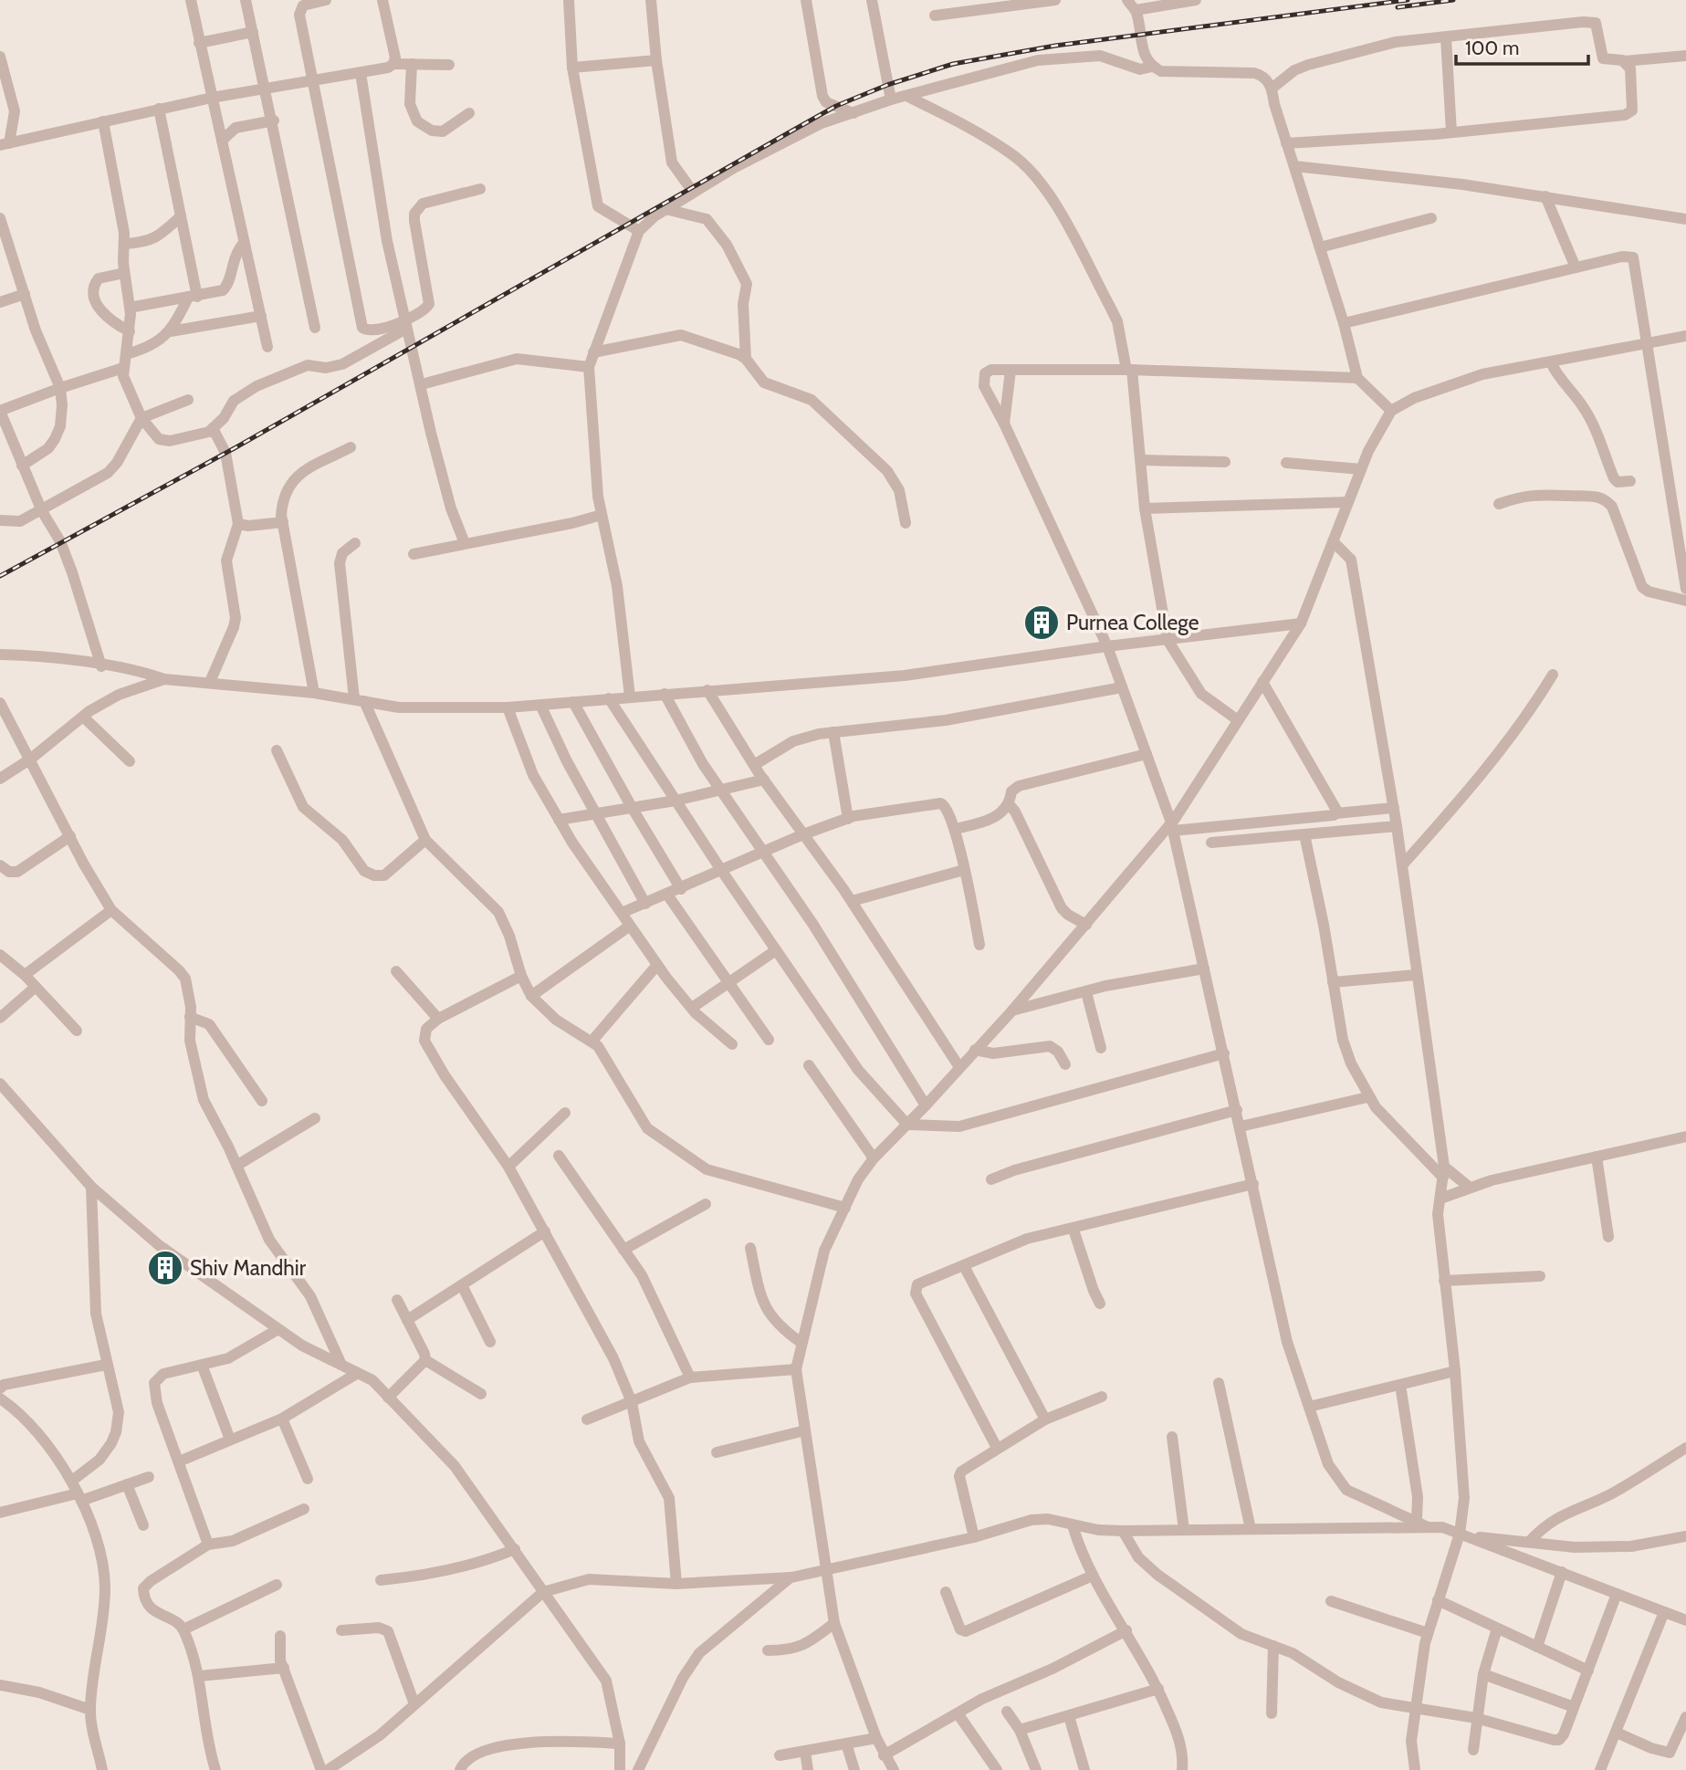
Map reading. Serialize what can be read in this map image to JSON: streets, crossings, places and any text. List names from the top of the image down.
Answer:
{
  "places": {
    "building": ["Purnea College", "Shiv Mandhir"]
  },
  "scale_bar": "100 m"
}
